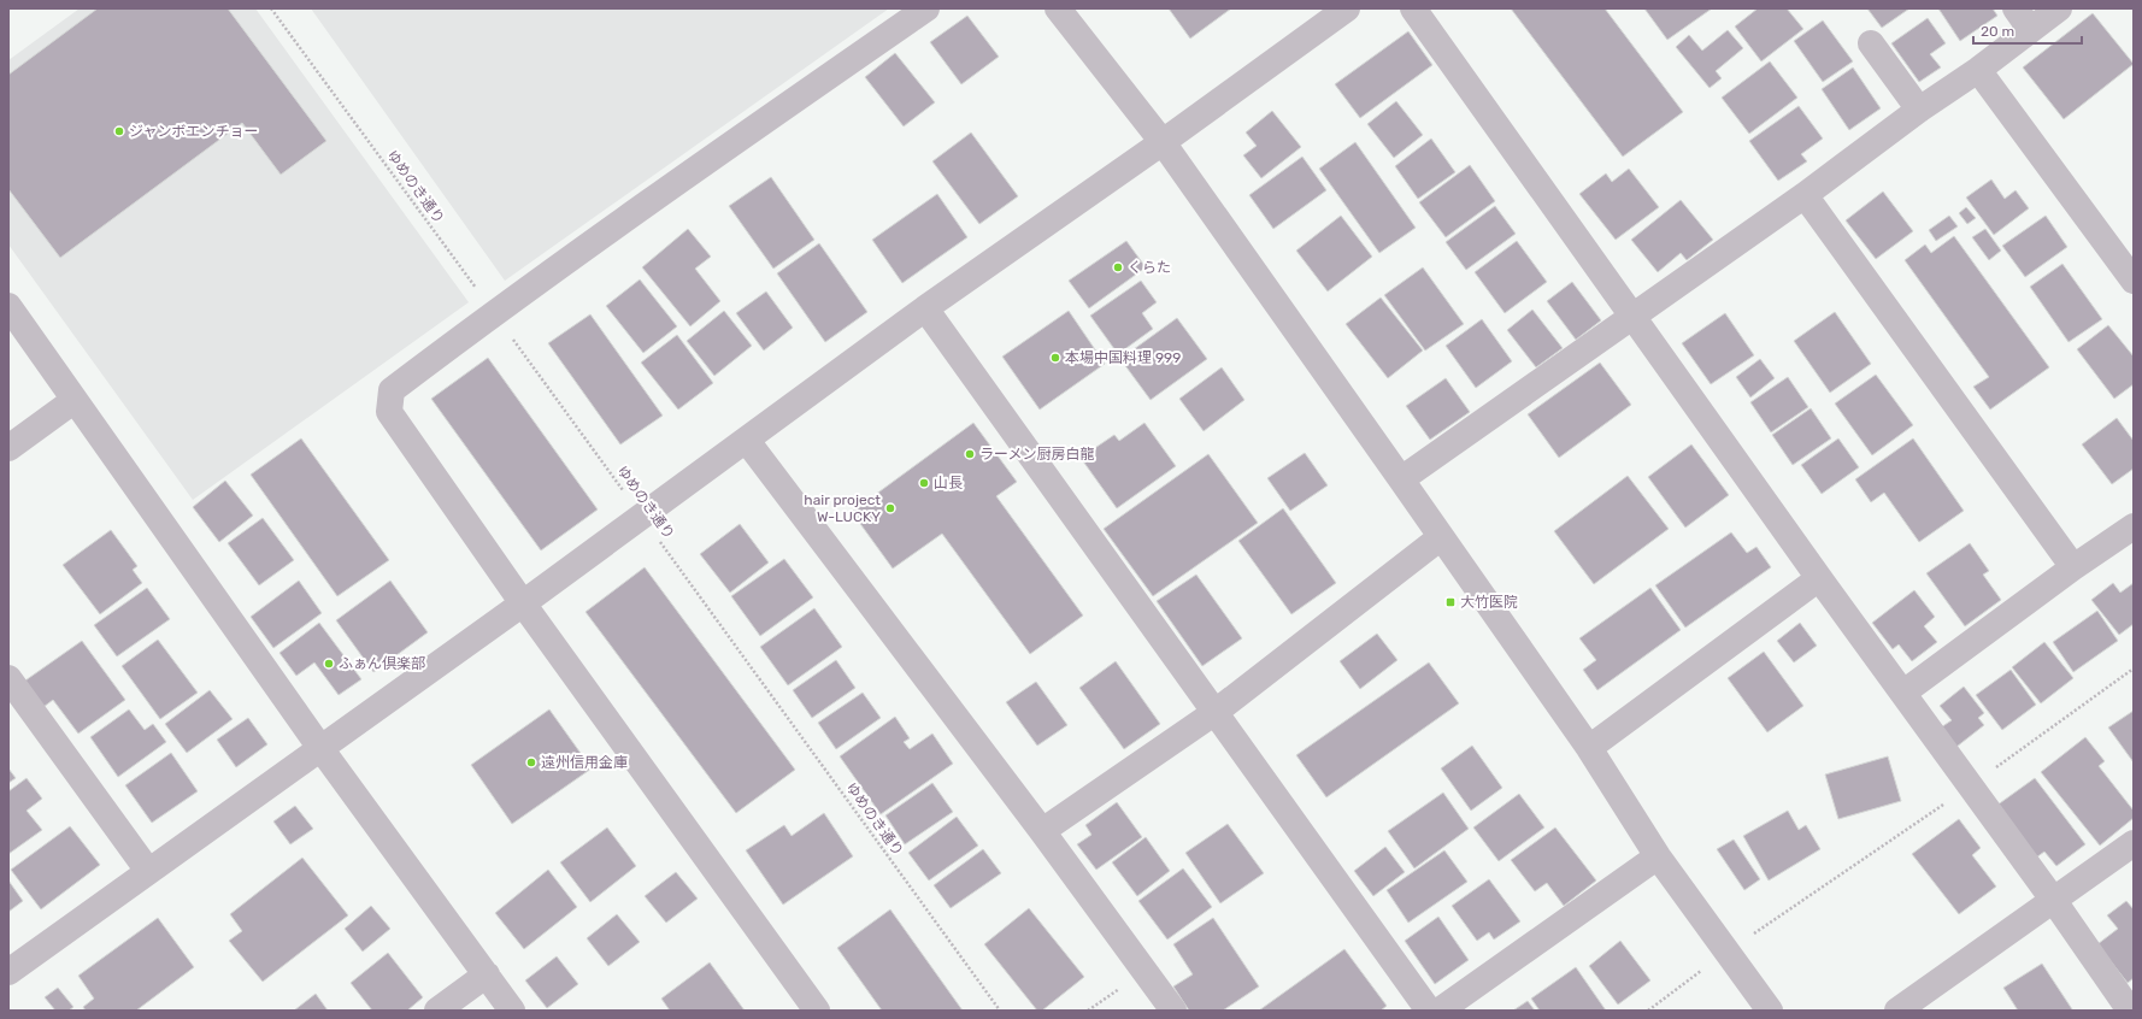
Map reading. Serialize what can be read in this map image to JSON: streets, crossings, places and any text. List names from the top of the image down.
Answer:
{
  "streets": {
    "path": ["ゆめのき通り"]
  },
  "places": {
    "other": [
      "ジャンボエンチョー",
      "くらた",
      "本場中国料理 999",
      "ラーメン厨房白龍",
      "山長",
      "hair project W-LUCKY",
      "ふぁん倶楽部",
      "遠州信用金庫"
    ],
    "transit": ["大竹医院"]
  },
  "scale_bar": "20 m"
}
